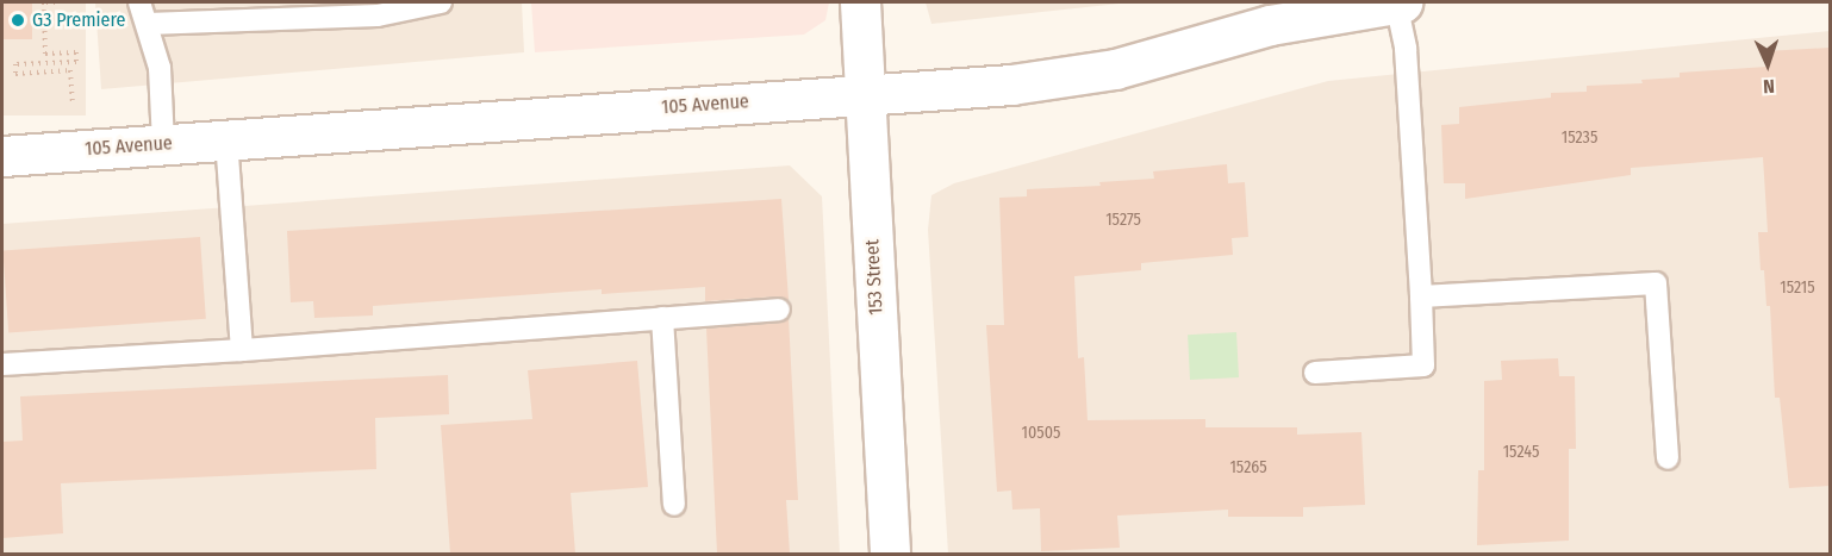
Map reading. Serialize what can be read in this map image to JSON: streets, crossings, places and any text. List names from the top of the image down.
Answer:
{
  "streets": {
    "street": ["105 Avenue", "153 Street"]
  },
  "crossings": [
    ["105 Avenue", "153 Street"]
  ],
  "places": ["G3 Premiere"],
  "house_numbers": [
    "15235",
    "15275",
    "15215",
    "10505",
    "15245",
    "15265"
  ],
  "north": "bottom"
}
